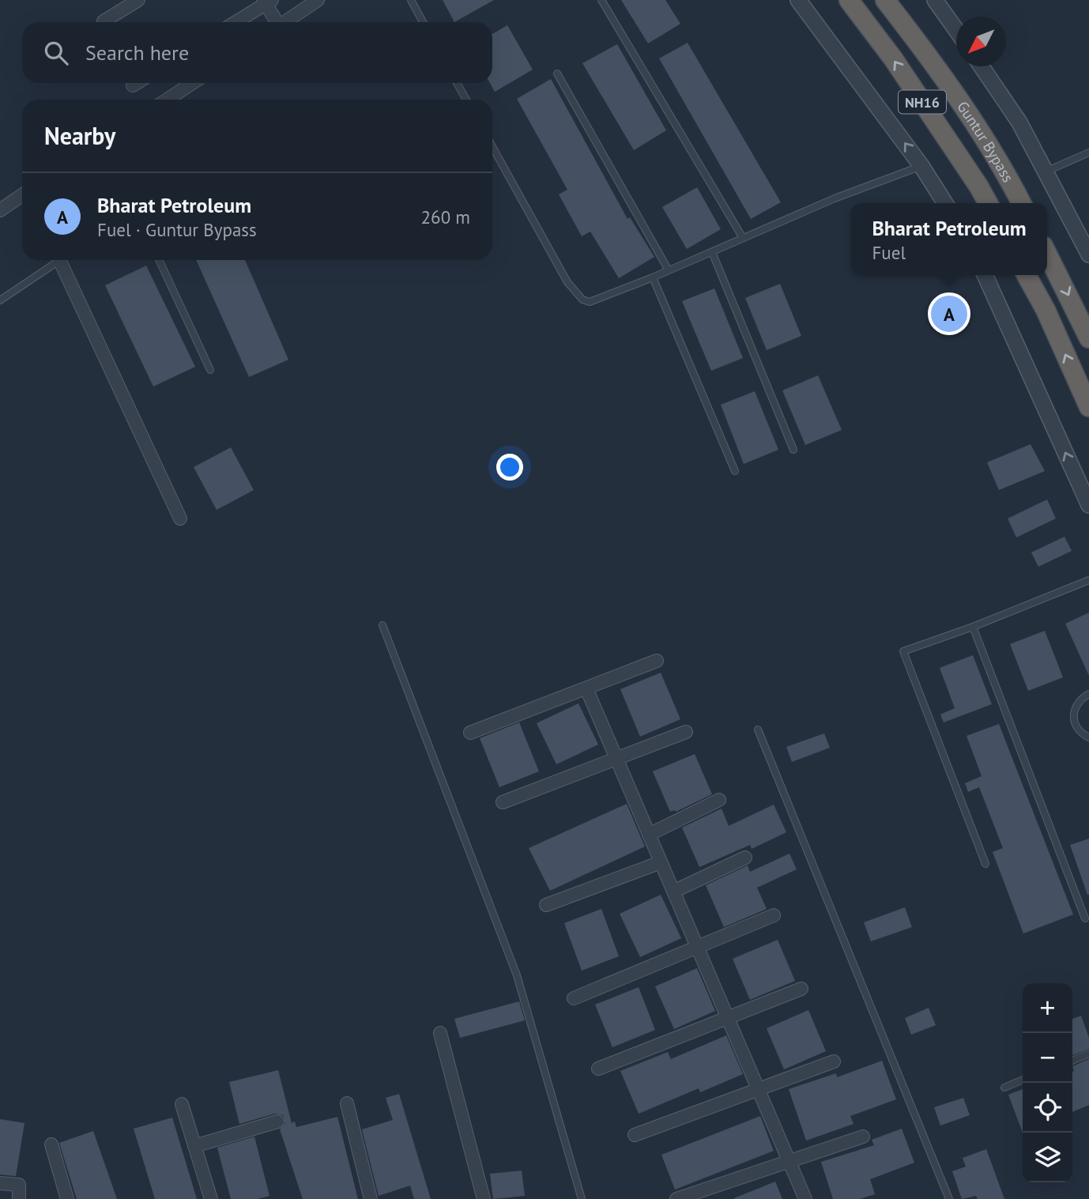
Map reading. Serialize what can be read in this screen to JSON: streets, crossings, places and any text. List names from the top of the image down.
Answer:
{
  "streets": {
    "highway": ["NH16", "Guntur Bypass"]
  },
  "north": "bottom left",
  "page": {
    "search": "Search here",
    "heading": "Nearby",
    "list": [
      {
        "mark": "A",
        "name": "Bharat Petroleum",
        "note": "Fuel · Guntur Bypass",
        "value": "260 m"
      }
    ],
    "popup": ["Bharat Petroleum", "Fuel"],
    "pins": "A",
    "map_buttons": ["+", "−"]
  }
}
